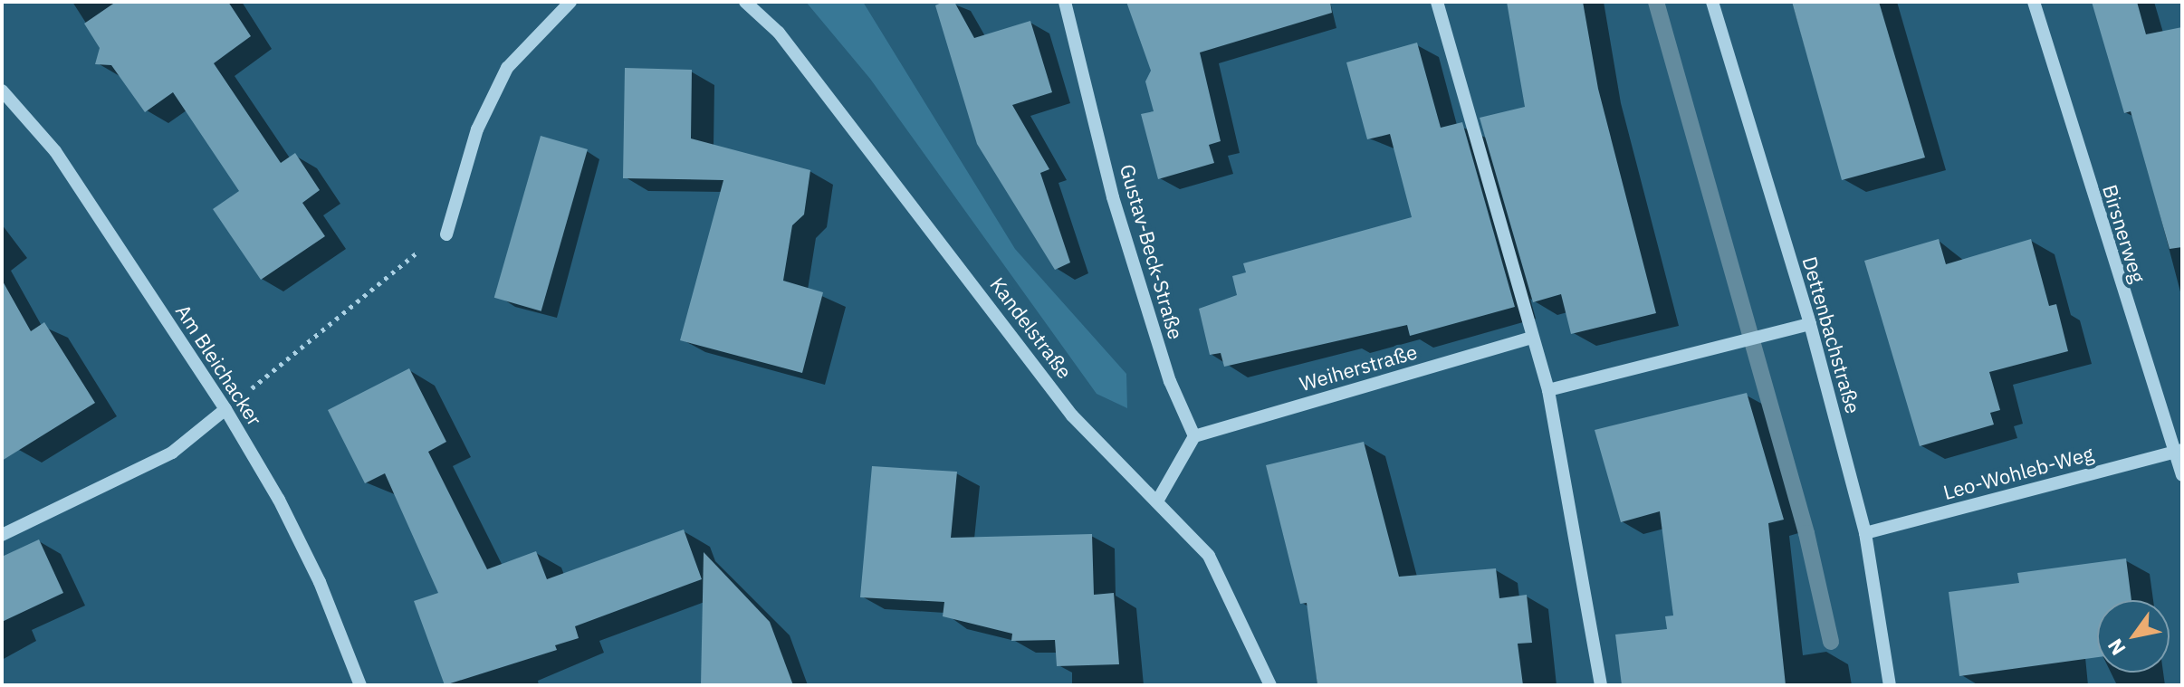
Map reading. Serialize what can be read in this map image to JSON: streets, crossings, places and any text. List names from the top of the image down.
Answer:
{
  "streets": {
    "street": [
      "Birsnerweg",
      "Gustav-Beck-Straße",
      "Kandelstraße",
      "Dettenbachstraße",
      "Am Bleichacker",
      "Weiherstraße",
      "Leo-Wohleb-Weg"
    ]
  },
  "crossings": [
    ["Birsnerweg", "Leo-Wohleb-Weg"],
    ["Gustav-Beck-Straße", "Weiherstraße"],
    ["Dettenbachstraße", "Leo-Wohleb-Weg"]
  ],
  "north": "bottom left"
}
